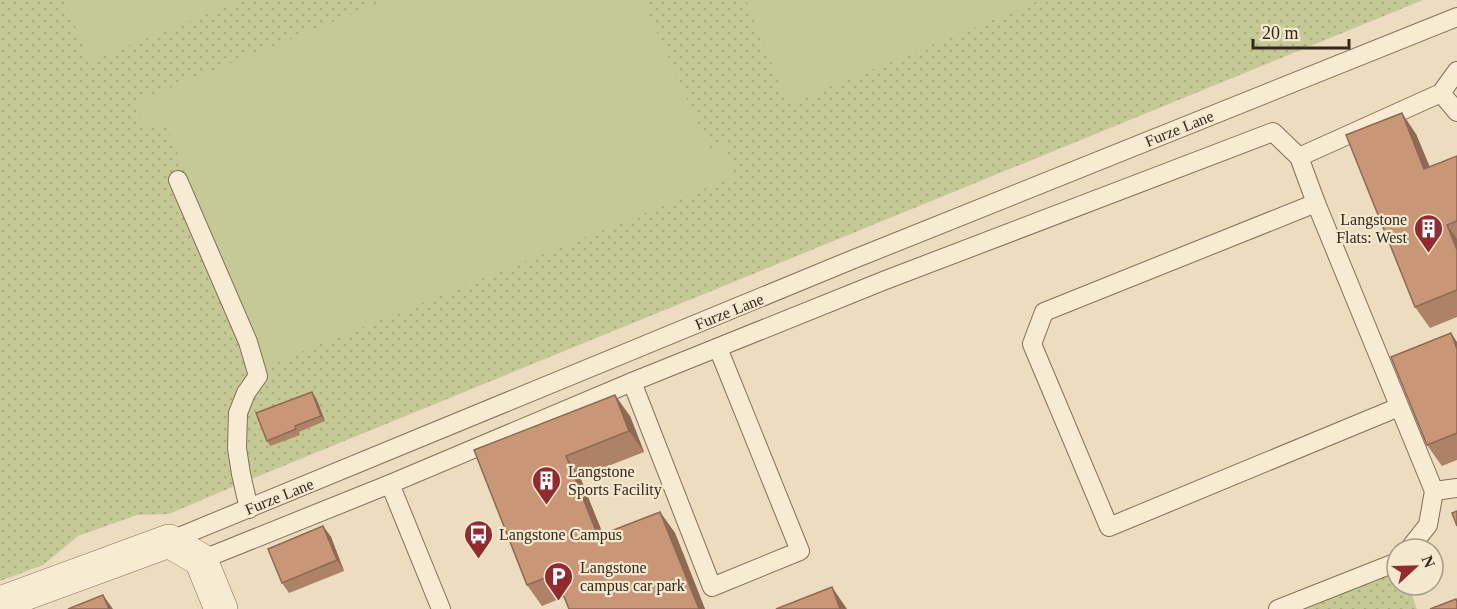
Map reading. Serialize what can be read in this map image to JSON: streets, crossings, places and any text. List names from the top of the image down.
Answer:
{
  "streets": {
    "street": ["Furze Lane"]
  },
  "places": {
    "building": ["Langstone Flats: West", "Langstone Sports Facility"],
    "bus stop": ["Langstone Campus"],
    "parking": ["Langstone campus car park"]
  },
  "scale_bar": "20 m",
  "north": "right"
}
